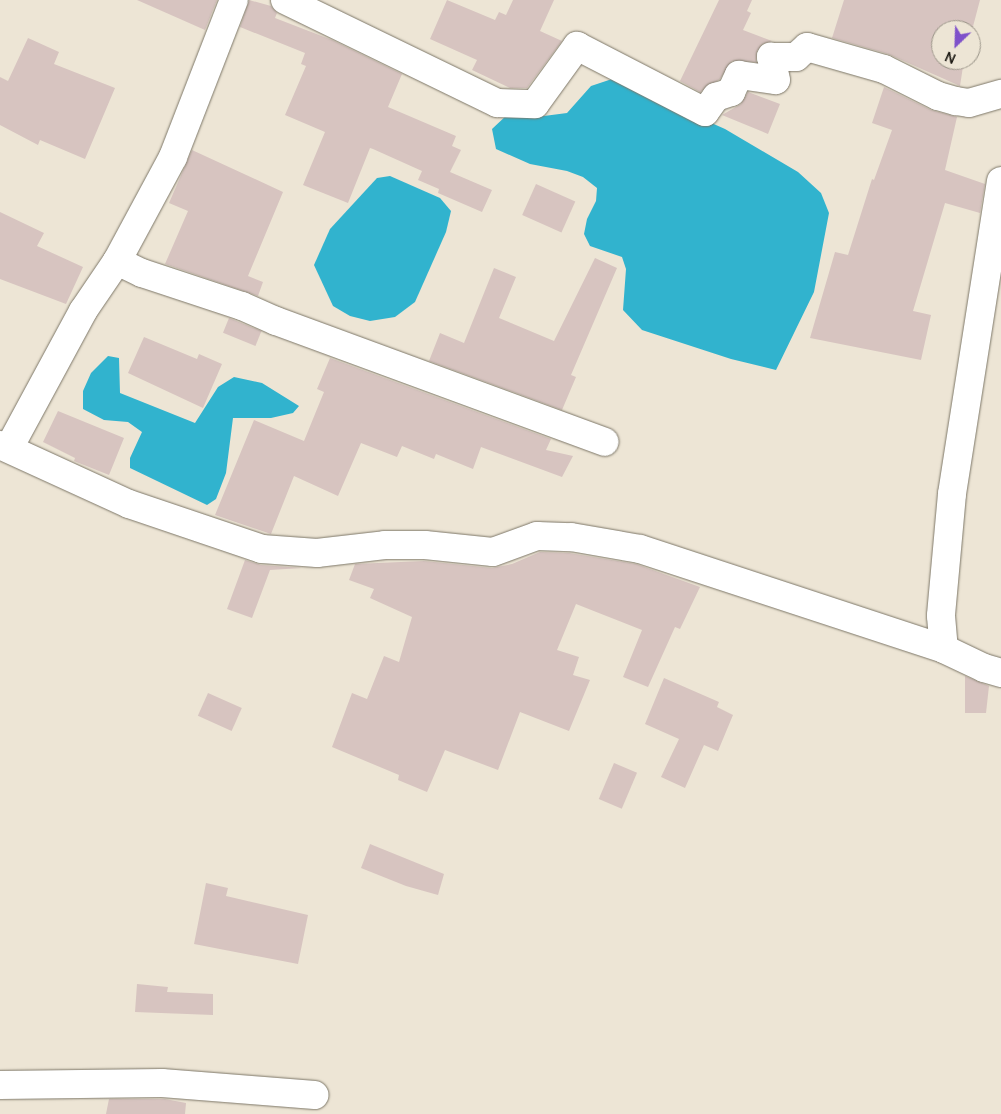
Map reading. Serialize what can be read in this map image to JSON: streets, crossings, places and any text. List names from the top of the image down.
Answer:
{
  "north": "bottom left"
}
